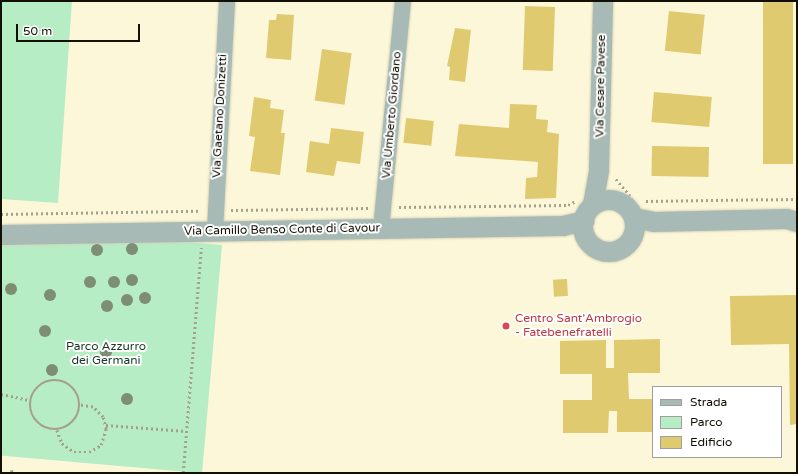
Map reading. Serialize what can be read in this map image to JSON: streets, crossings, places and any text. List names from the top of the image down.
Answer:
{
  "streets": {
    "street": [
      "Via Cesare Pavese",
      "Via Umberto Giordano",
      "Via Gaetano Donizetti",
      "Via Camillo Benso Conte di Cavour"
    ]
  },
  "crossings": [
    ["Via Cesare Pavese", "Via Camillo Benso Conte di Cavour"],
    ["Via Umberto Giordano", "Via Camillo Benso Conte di Cavour"],
    ["Via Gaetano Donizetti", "Via Camillo Benso Conte di Cavour"]
  ],
  "parks": ["Parco Azzurro dei Germani"],
  "places": ["Centro Sant'Ambrogio - Fatebenefratelli"],
  "legend": ["Strada", "Parco", "Edificio"],
  "scale_bar": "50 m"
}
